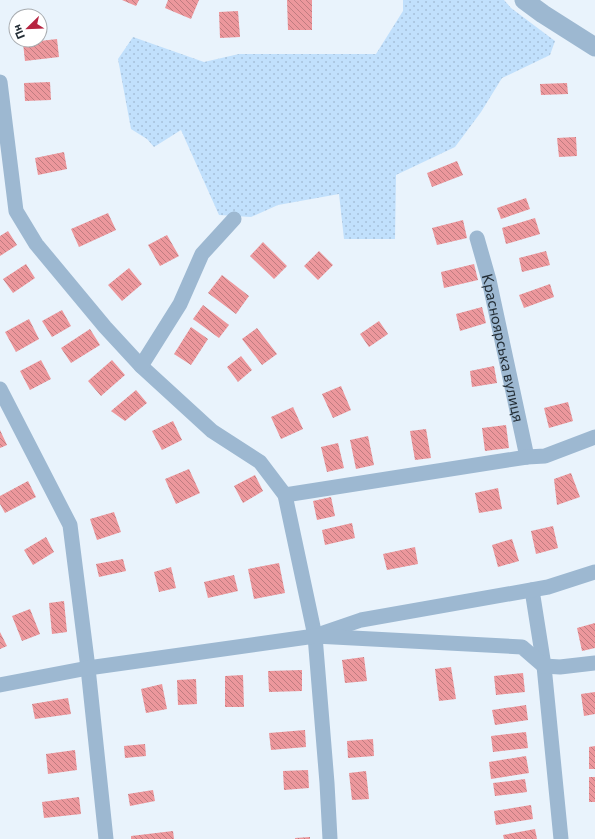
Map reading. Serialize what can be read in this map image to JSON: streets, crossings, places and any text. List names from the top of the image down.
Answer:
{
  "streets": {
    "street": ["Красноярська вулиця"]
  },
  "north": "bottom left"
}
